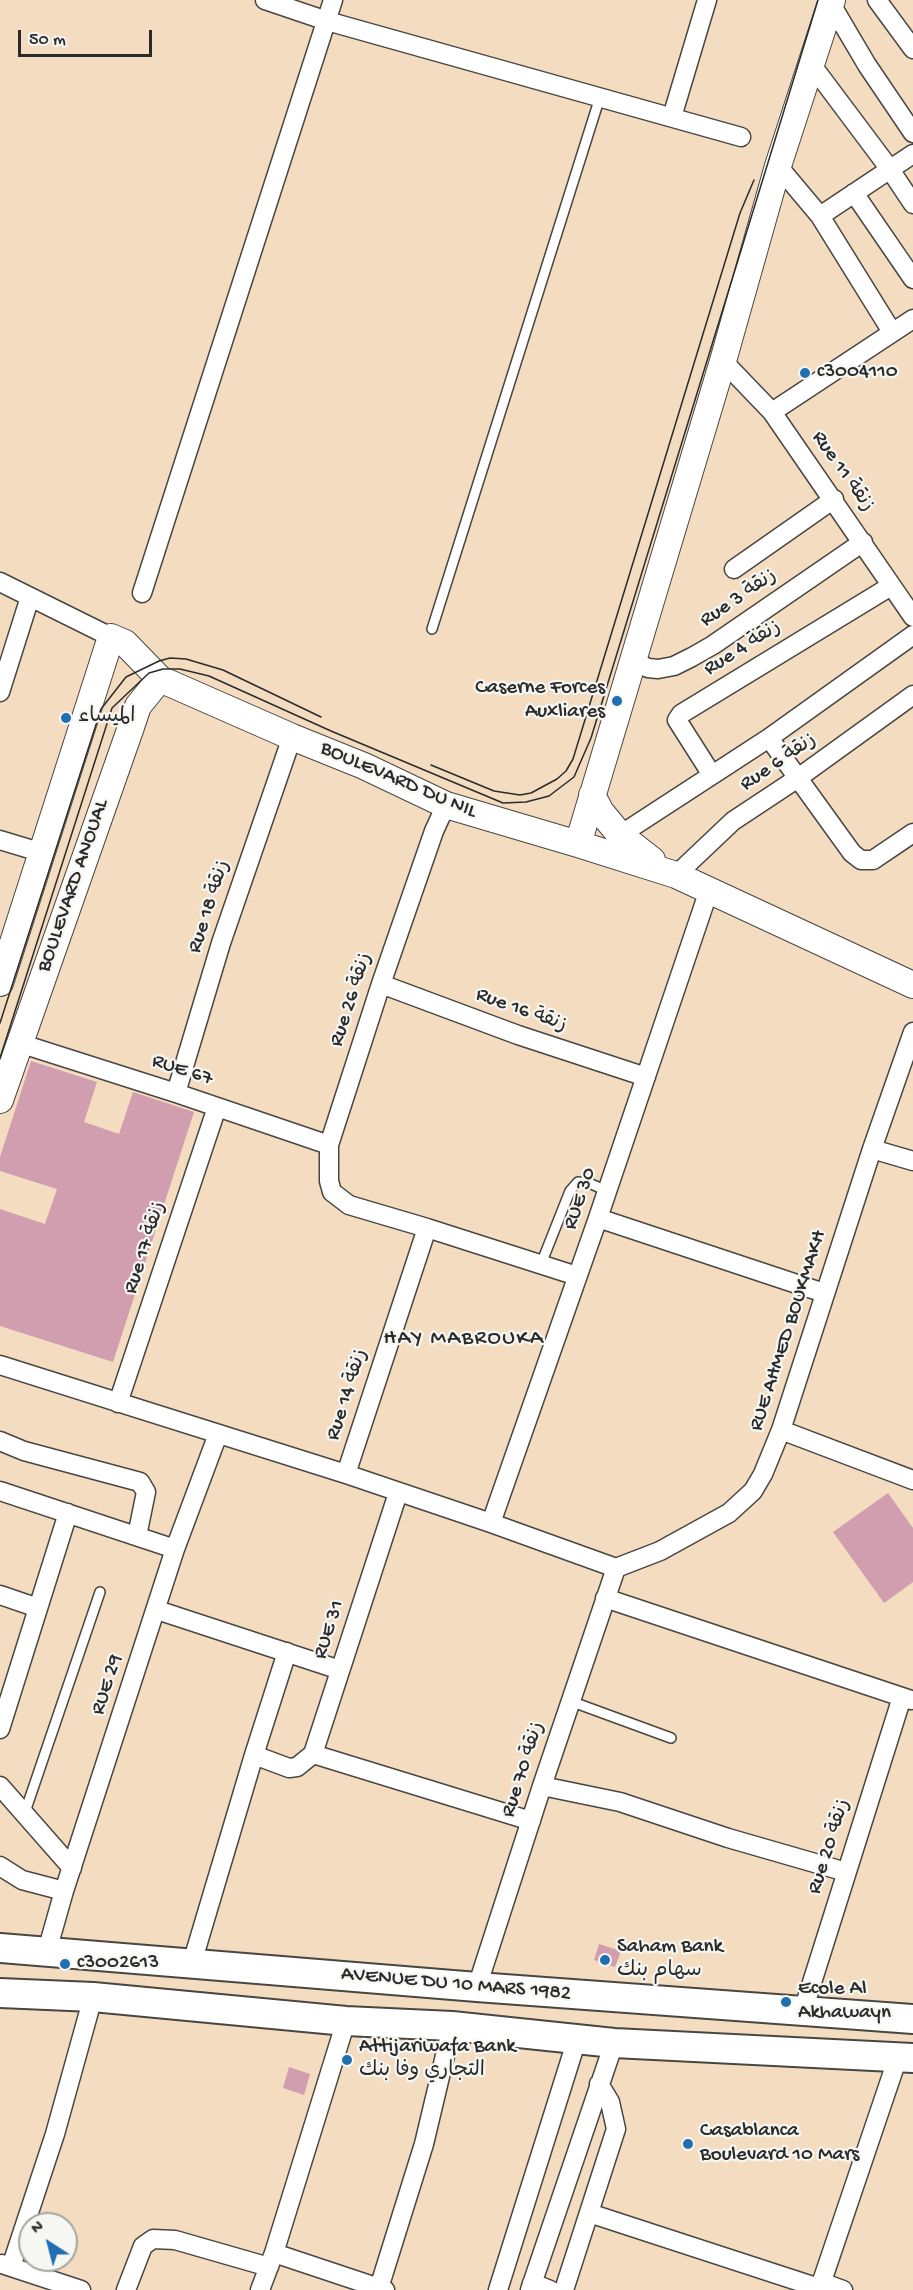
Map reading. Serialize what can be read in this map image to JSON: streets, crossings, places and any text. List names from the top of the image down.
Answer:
{
  "streets": {
    "main road": ["AVENUE DU 10 MARS 1982"],
    "street": [
      "Rue 11 زنقة",
      "Rue 3 زنقة",
      "Rue 4 زنقة",
      "Rue 6 زنقة",
      "BOULEVARD DU NIL",
      "BOULEVARD ANOUAL",
      "Rue 18 زنقة",
      "Rue 26 زنقة",
      "Rue 16 زنقة",
      "RUE 67",
      "RUE 30",
      "Rue 17 زنقة",
      "RUE AHMED BOUKMAKH",
      "Rue 14 زنقة",
      "RUE 31",
      "RUE 29",
      "Rue 70 زنقة",
      "Rue 20 زنقة"
    ]
  },
  "crossings": [
    ["Rue 11 زنقة", "Rue 3 زنقة"],
    ["Rue 11 زنقة", "Rue 4 زنقة"],
    ["Rue 6 زنقة", "BOULEVARD DU NIL"],
    ["BOULEVARD DU NIL", "BOULEVARD ANOUAL"],
    ["BOULEVARD DU NIL", "Rue 18 زنقة"],
    ["BOULEVARD DU NIL", "Rue 26 زنقة"],
    ["BOULEVARD DU NIL", "RUE 30"],
    ["BOULEVARD ANOUAL", "RUE 67"],
    ["Rue 18 زنقة", "RUE 67"],
    ["Rue 26 زنقة", "Rue 16 زنقة"],
    ["Rue 26 زنقة", "RUE 67"],
    ["Rue 26 زنقة", "Rue 14 زنقة"],
    ["Rue 16 زنقة", "RUE 30"],
    ["RUE 67", "Rue 17 زنقة"],
    ["RUE AHMED BOUKMAKH", "Rue 70 زنقة"],
    ["RUE 29", "AVENUE DU 10 MARS 1982"],
    ["Rue 70 زنقة", "AVENUE DU 10 MARS 1982"],
    ["Rue 20 زنقة", "AVENUE DU 10 MARS 1982"]
  ],
  "districts": ["HAY MABROUKA"],
  "places": [
    "c3004110",
    "Caserne Forces Auxliares",
    "الميساء",
    "Saham Bank سهام بنك",
    "c3002613",
    "Ecole Al Akhawayn",
    "Attijariwafa Bank التجاري وفا بنك",
    "Casablanca Boulevard 10 Mars"
  ],
  "scale_bar": "50 m",
  "north": "top left"
}
